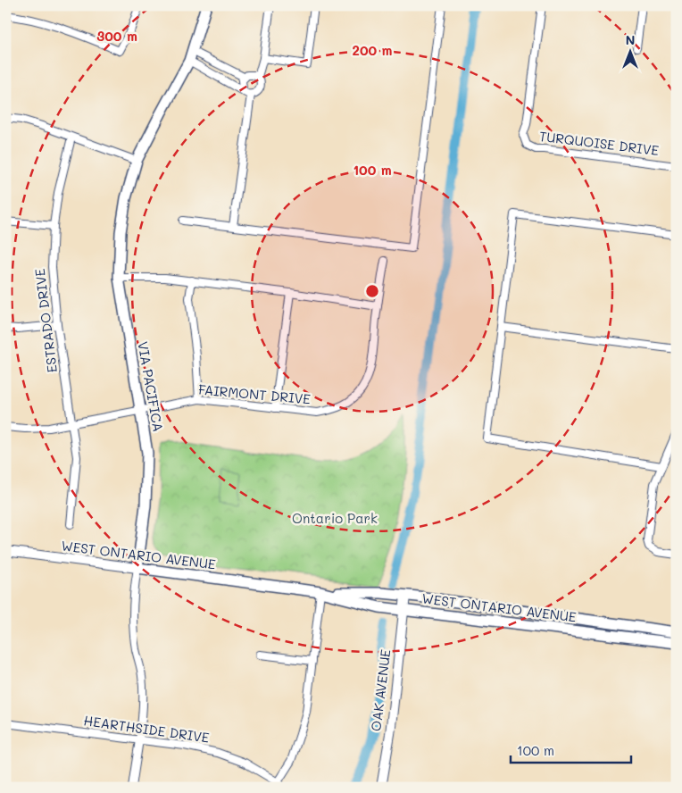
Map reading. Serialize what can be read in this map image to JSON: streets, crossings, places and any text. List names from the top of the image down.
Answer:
{
  "streets": {
    "main road": ["VIA PACIFICA", "WEST ONTARIO AVENUE"],
    "street": [
      "TURQUOISE DRIVE",
      "ESTRADO DRIVE",
      "FAIRMONT DRIVE",
      "OAK AVENUE",
      "HEARTHSIDE DRIVE"
    ]
  },
  "crossings": [
    ["ESTRADO DRIVE", "FAIRMONT DRIVE"],
    ["VIA PACIFICA", "FAIRMONT DRIVE"],
    ["VIA PACIFICA", "WEST ONTARIO AVENUE"],
    ["VIA PACIFICA", "HEARTHSIDE DRIVE"],
    ["WEST ONTARIO AVENUE", "OAK AVENUE"]
  ],
  "parks": ["Ontario Park"],
  "scale_bar": "100 m",
  "north": "top",
  "rings": ["300 m", "200 m", "100 m"]
}
